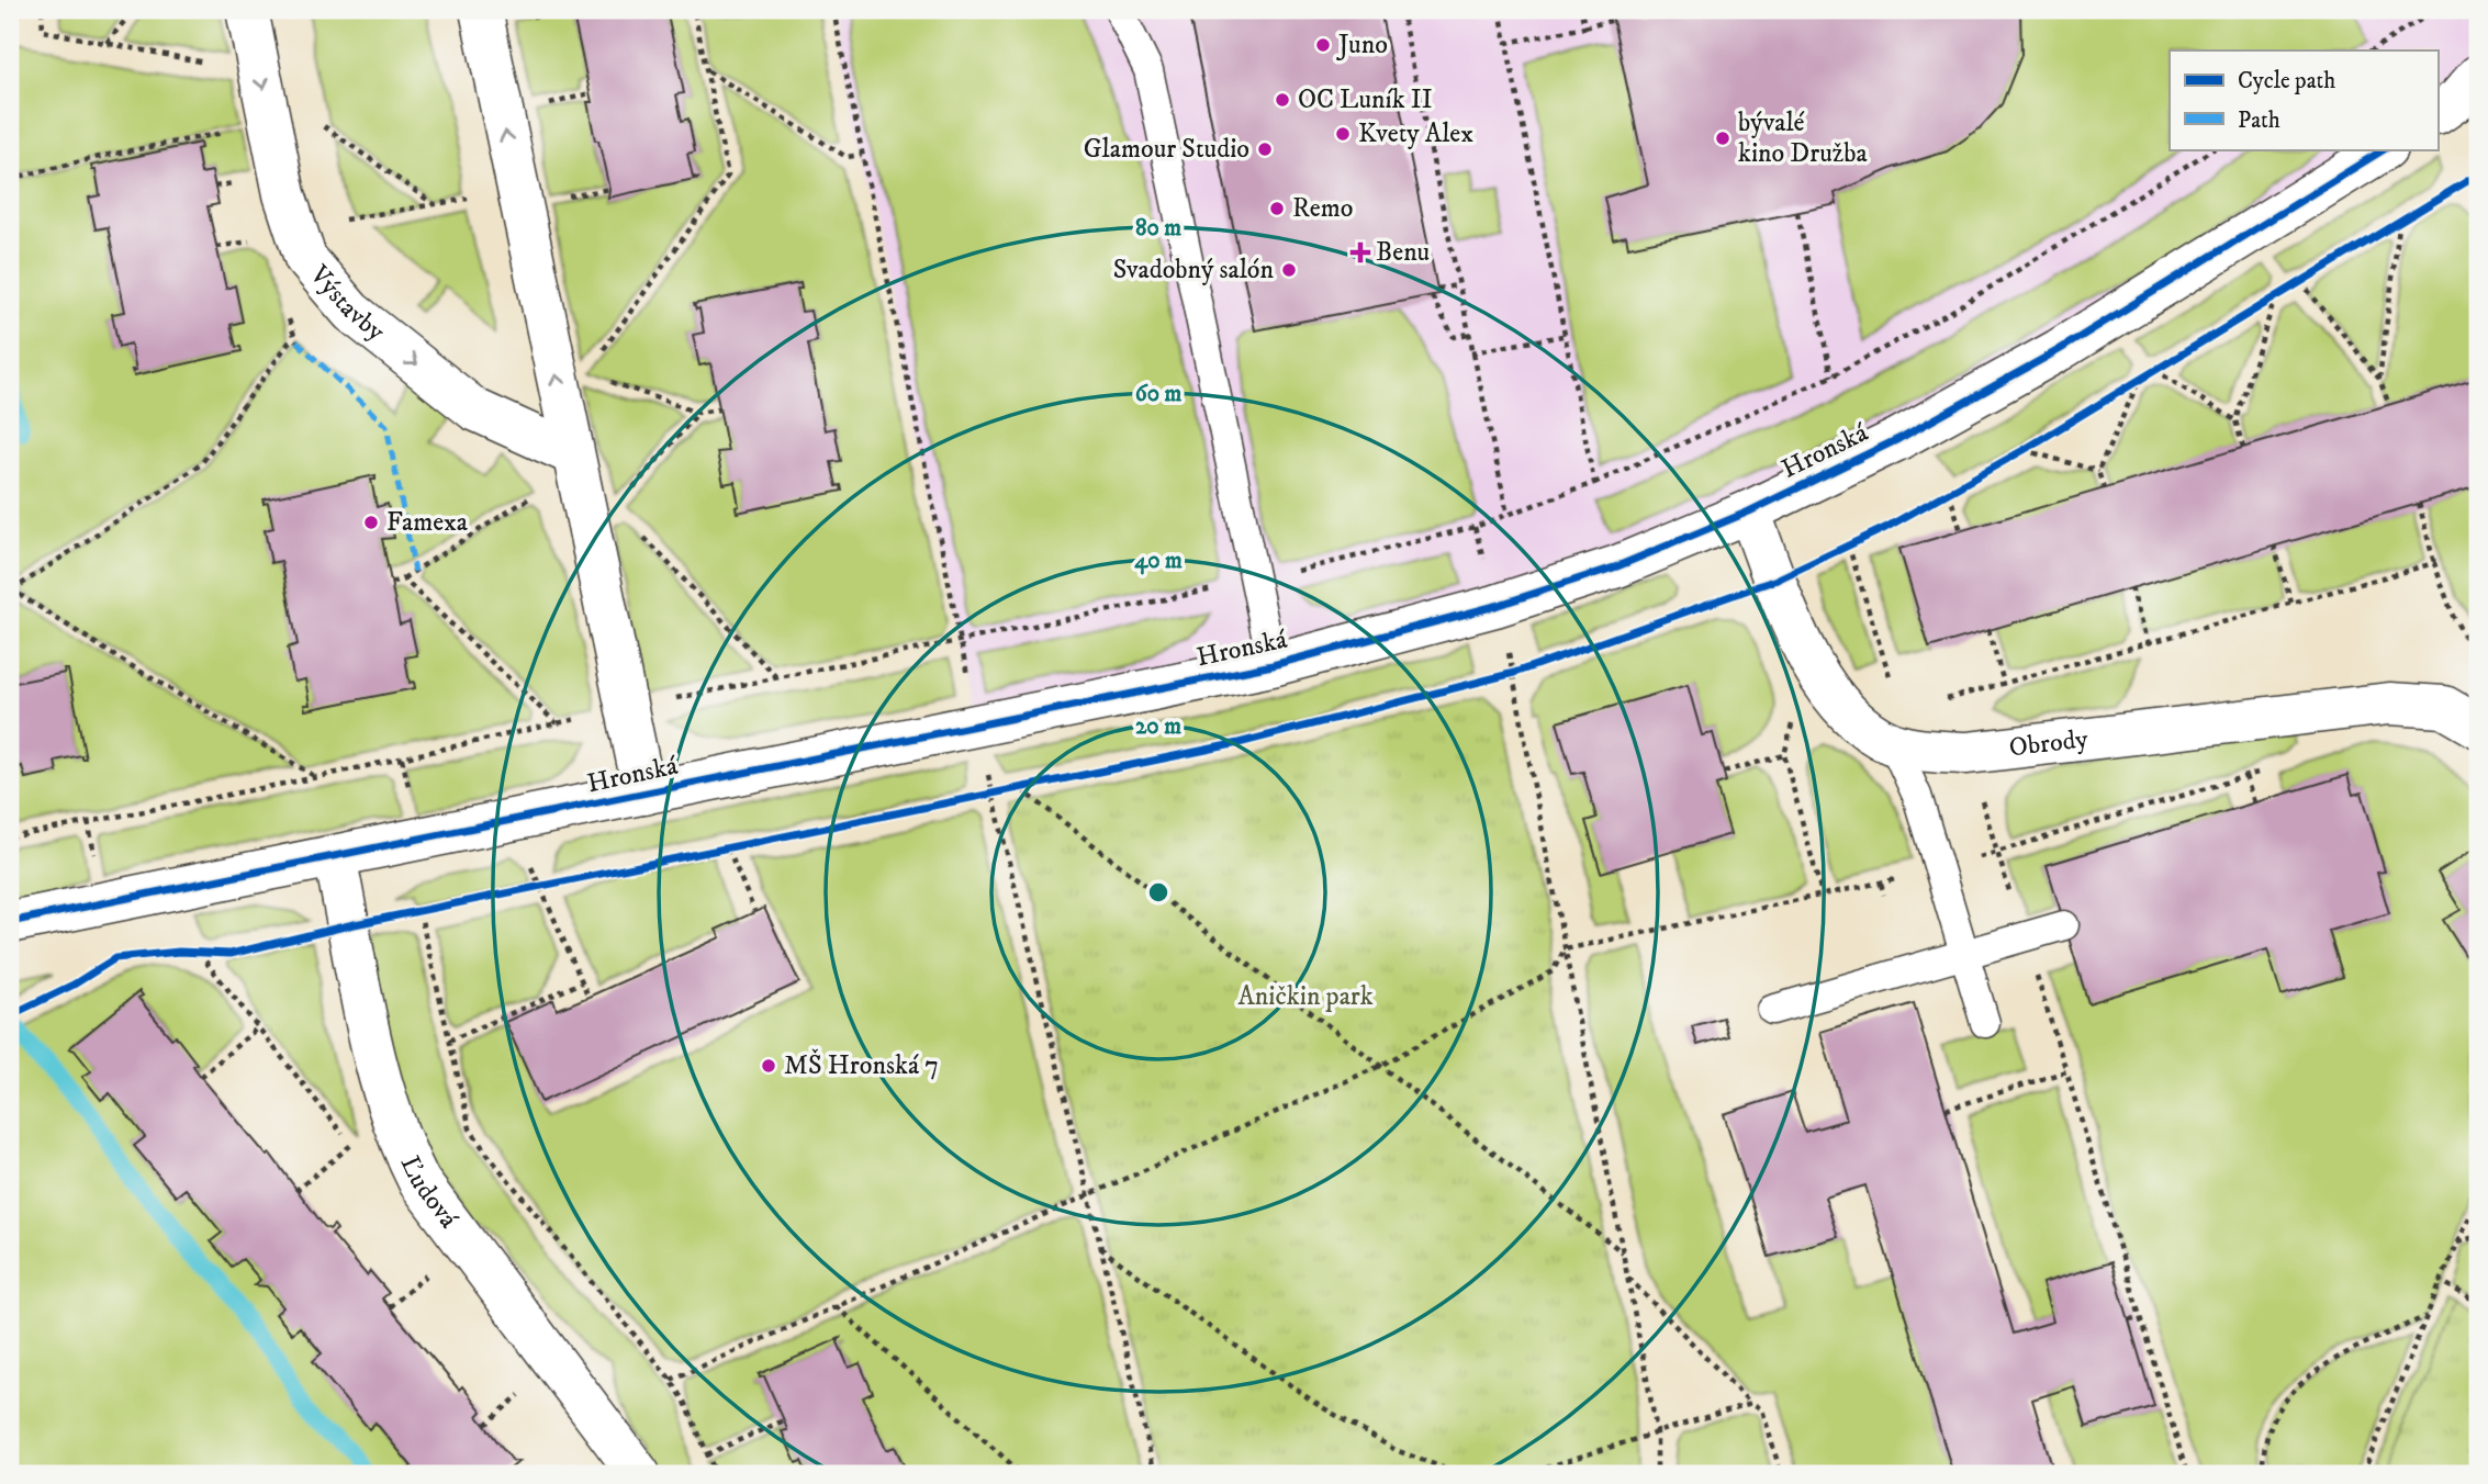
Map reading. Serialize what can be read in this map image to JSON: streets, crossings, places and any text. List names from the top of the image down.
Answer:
{
  "streets": {
    "street": [
      "Výstavby",
      "Hronská",
      "Obrody",
      "Ľudová"
    ]
  },
  "crossings": [
    ["Hronská", "Obrody"],
    ["Hronská", "Ľudová"]
  ],
  "one_way": ["Výstavby"],
  "parks": ["Aničkin park"],
  "places": {
    "other": [
      "Juno",
      "OC Luník II",
      "Kvety Alex",
      "bývalé kino Družba",
      "Glamour Studio",
      "Remo",
      "Svadobný salón",
      "Famexa",
      "MŠ Hronská 7"
    ],
    "health": ["Benu"]
  },
  "legend": ["Cycle path", "Path"],
  "rings": [
    "80 m",
    "60 m",
    "40 m",
    "20 m"
  ]
}
